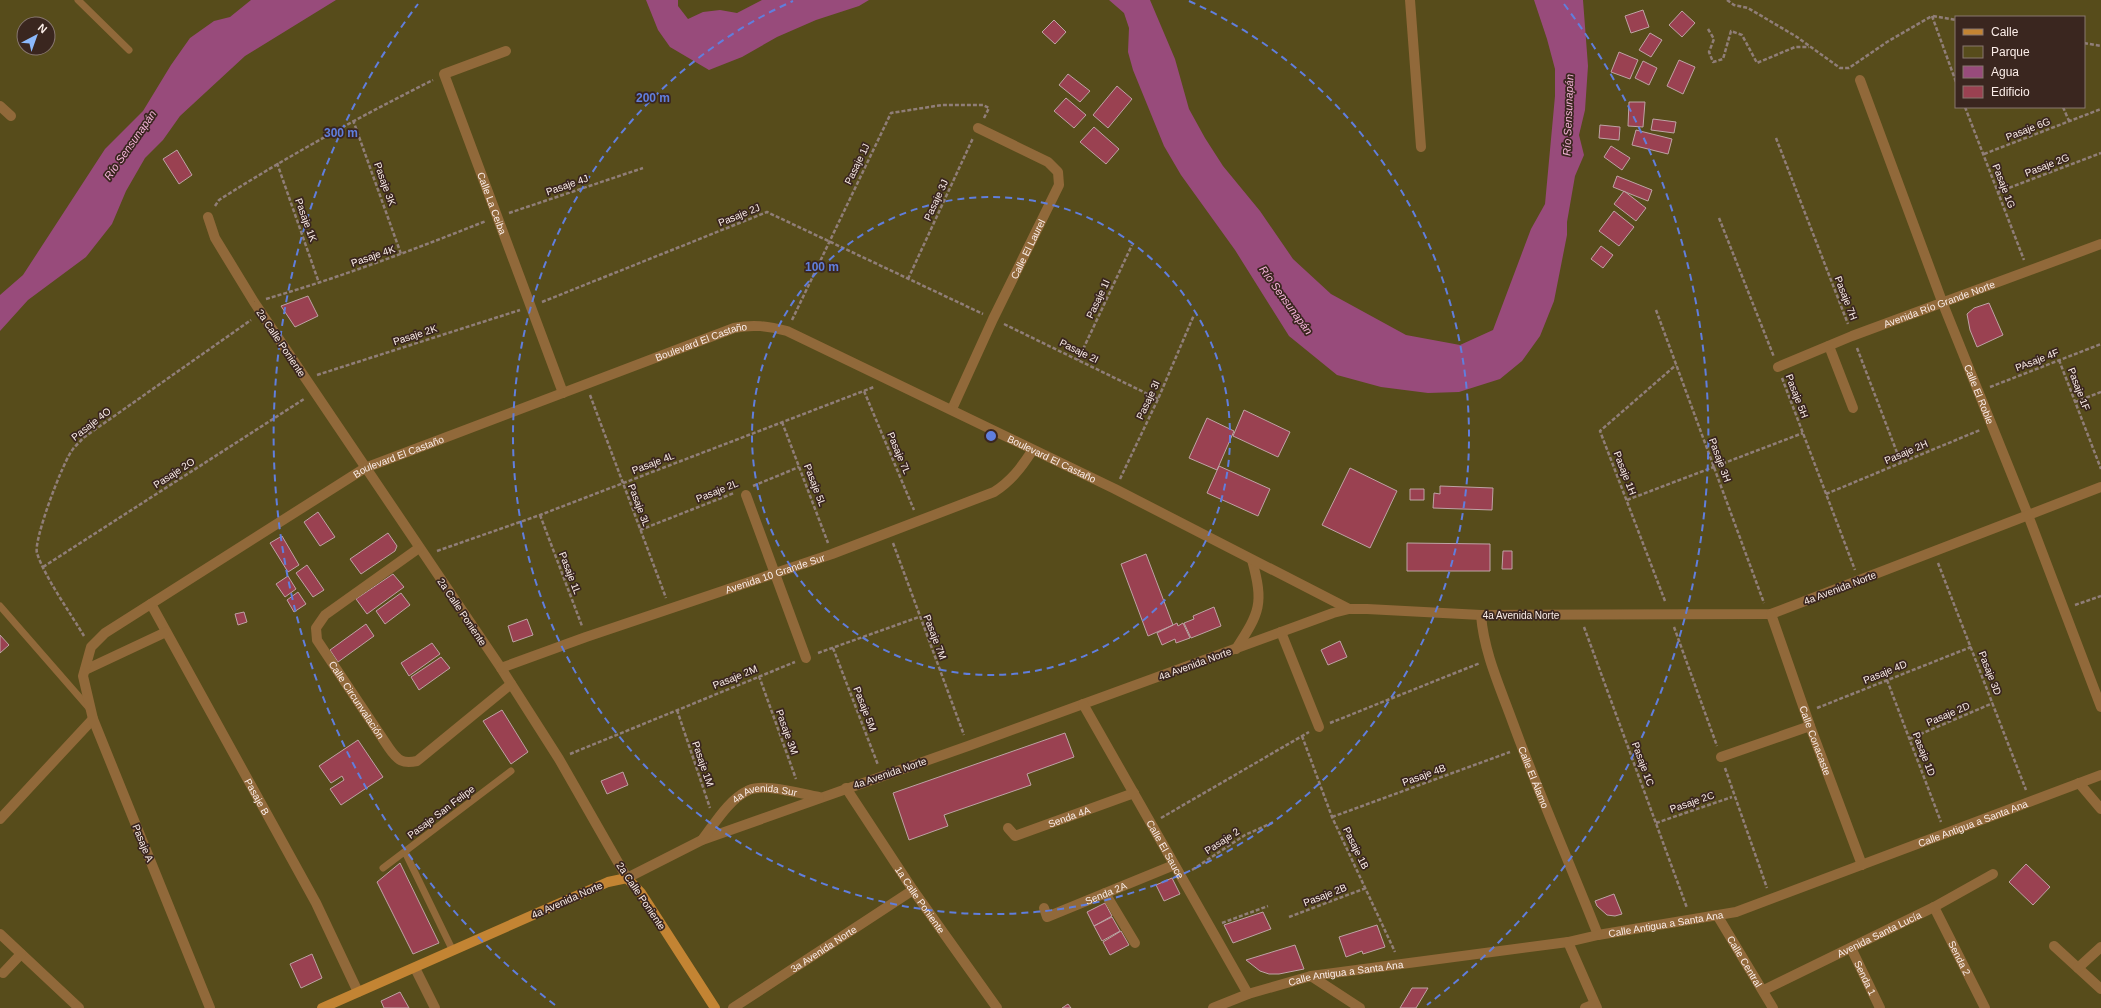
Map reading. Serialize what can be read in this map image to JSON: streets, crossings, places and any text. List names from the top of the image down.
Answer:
{
  "streets": {
    "main road": ["2a Calle Poniente", "4a Avenida Norte"],
    "street": [
      "Calle La Ceiba",
      "Calle El Laurel",
      "Avenida Río Grande Norte",
      "Boulevard El Castaño",
      "Calle El Roble",
      "Avenida 10 Grande Sur",
      "Calle Circunvalación",
      "Calle Conacaste",
      "Calle El Álamo",
      "Pasaje B",
      "4a Avenida Sur",
      "Senda 4A",
      "Calle Antigua a Santa Ana",
      "Pasaje A",
      "Calle El Sauce",
      "Senda 2A",
      "1a Calle Poniente",
      "Avenida Santa Lucía",
      "3a Avenida Norte",
      "Senda 2",
      "Calle Central",
      "Senda 1"
    ],
    "lane": ["Pasaje San Felipe"],
    "path": [
      "Pasaje 6G",
      "Pasaje 1J",
      "Pasaje 2G",
      "Pasaje 3K",
      "Pasaje 4J",
      "Pasaje 1G",
      "Pasaje 3J",
      "Pasaje 2J",
      "Pasaje 1K",
      "Pasaje 4K",
      "Pasaje 7H",
      "Pasaje 1I",
      "Pasaje 2K",
      "Pasaje 2I",
      "PAsaje 4F",
      "Pasaje 1F",
      "Pasaje 5H",
      "Pasaje 3I",
      "Pasaje 4O",
      "Pasaje 2H",
      "Pasaje 7L",
      "Pasaje 3H",
      "Pasaje 4L",
      "Pasaje 2O",
      "Pasaje 1H",
      "Pasaje 5L",
      "Pasaje 2L",
      "Pasaje 3L",
      "Pasaje 1L",
      "Pasaje 7M",
      "Pasaje 4D",
      "Pasaje 3D",
      "Pasaje 2M",
      "Pasaje 5M",
      "Pasaje 2D",
      "Pasaje 3M",
      "Pasaje 1D",
      "Pasaje 1M",
      "Pasaje 1C",
      "Pasaje 4B",
      "Pasaje 2C",
      "Pasaje 2",
      "Pasaje 1B",
      "Pasaje 2B"
    ]
  },
  "crossings": [
    ["Pasaje 6G", "Pasaje 1G"],
    ["Pasaje 1J", "Pasaje 3J"],
    ["Pasaje 1J", "Pasaje 2J"],
    ["Pasaje 1J", "Calle El Laurel"],
    ["Pasaje 1J", "Boulevard El Castaño"],
    ["Pasaje 2G", "Pasaje 1G"],
    ["Pasaje 3K", "Pasaje 4K"],
    ["Pasaje 4J", "Calle La Ceiba"],
    ["Pasaje 4J", "Pasaje 4K"],
    ["Pasaje 1G", "Avenida Río Grande Norte"],
    ["Pasaje 3J", "Pasaje 2J"],
    ["Pasaje 3J", "Calle El Laurel"],
    ["Calle La Ceiba", "Pasaje 2J"],
    ["Calle La Ceiba", "Pasaje 4K"],
    ["Calle La Ceiba", "Pasaje 2K"],
    ["Calle La Ceiba", "Boulevard El Castaño"],
    ["Pasaje 2J", "Calle El Laurel"],
    ["Pasaje 2J", "Pasaje 2K"],
    ["Pasaje 2J", "Pasaje 2I"],
    ["Pasaje 1K", "Pasaje 4K"],
    ["Calle El Laurel", "Boulevard El Castaño"],
    ["Calle El Laurel", "Pasaje 2I"],
    ["Pasaje 4K", "2a Calle Poniente"],
    ["Pasaje 7H", "Avenida Río Grande Norte"],
    ["Pasaje 7H", "Pasaje 2H"],
    ["Pasaje 1I", "Pasaje 2I"],
    ["Avenida Río Grande Norte", "Calle El Roble"],
    ["Avenida Río Grande Norte", "Pasaje 5H"],
    ["Pasaje 2K", "2a Calle Poniente"],
    ["Boulevard El Castaño", "2a Calle Poniente"],
    ["Boulevard El Castaño", "Pasaje 3I"],
    ["Boulevard El Castaño", "Pasaje 4O"],
    ["Boulevard El Castaño", "Pasaje 4L"],
    ["Boulevard El Castaño", "Pasaje 3L"],
    ["Boulevard El Castaño", "Avenida 10 Grande Sur"],
    ["Boulevard El Castaño", "4a Avenida Norte"],
    ["Boulevard El Castaño", "Pasaje B"],
    ["Boulevard El Castaño", "Pasaje A"],
    ["2a Calle Poniente", "Pasaje 4O"],
    ["2a Calle Poniente", "Pasaje 4L"],
    ["2a Calle Poniente", "Pasaje 2O"],
    ["2a Calle Poniente", "Avenida 10 Grande Sur"],
    ["2a Calle Poniente", "4a Avenida Norte"],
    ["2a Calle Poniente", "Pasaje 2M"],
    ["2a Calle Poniente", "Calle Circunvalación"],
    ["Pasaje 2I", "Pasaje 3I"],
    ["PAsaje 4F", "Pasaje 1F"],
    ["PAsaje 4F", "Calle El Roble"],
    ["Calle El Roble", "Pasaje 2H"],
    ["Calle El Roble", "4a Avenida Norte"],
    ["Pasaje 5H", "Pasaje 2H"],
    ["Pasaje 5H", "4a Avenida Norte"],
    ["Pasaje 4O", "Pasaje 2O"],
    ["Pasaje 7L", "Pasaje 4L"],
    ["Pasaje 7L", "Avenida 10 Grande Sur"],
    ["Pasaje 3H", "Pasaje 1H"],
    ["Pasaje 3H", "4a Avenida Norte"],
    ["Pasaje 3H", "Calle Conacaste"],
    ["Pasaje 4L", "Pasaje 5L"],
    ["Pasaje 4L", "Pasaje 3L"],
    ["Pasaje 4L", "Pasaje 1L"],
    ["Pasaje 4L", "Calle Circunvalación"],
    ["Pasaje 1H", "4a Avenida Norte"],
    ["Pasaje 5L", "Pasaje 2L"],
    ["Pasaje 5L", "Avenida 10 Grande Sur"],
    ["Pasaje 2L", "Pasaje 3L"],
    ["Pasaje 3L", "Avenida 10 Grande Sur"],
    ["Pasaje 1L", "Avenida 10 Grande Sur"],
    ["Avenida 10 Grande Sur", "Pasaje 7M"],
    ["4a Avenida Norte", "Pasaje 7M"],
    ["4a Avenida Norte", "Pasaje 3D"],
    ["4a Avenida Norte", "Pasaje 5M"],
    ["4a Avenida Norte", "Calle Conacaste"],
    ["4a Avenida Norte", "Pasaje 1C"],
    ["4a Avenida Norte", "Calle El Álamo"],
    ["4a Avenida Norte", "Pasaje B"],
    ["4a Avenida Norte", "4a Avenida Sur"],
    ["4a Avenida Norte", "Calle El Sauce"],
    ["4a Avenida Norte", "1a Calle Poniente"],
    ["Pasaje 7M", "Pasaje 2M"],
    ["Pasaje 4D", "Pasaje 3D"],
    ["Pasaje 4D", "Calle Conacaste"],
    ["Pasaje 4D", "Pasaje 1D"],
    ["Pasaje 3D", "Pasaje 2D"],
    ["Pasaje 3D", "Calle Antigua a Santa Ana"],
    ["Pasaje 2M", "Pasaje 5M"],
    ["Pasaje 2M", "Pasaje 3M"],
    ["Pasaje 2M", "Pasaje 1M"],
    ["Pasaje 2D", "Pasaje 1D"],
    ["Pasaje 3M", "4a Avenida Sur"],
    ["Calle Conacaste", "Calle Antigua a Santa Ana"],
    ["Pasaje 1D", "Calle Antigua a Santa Ana"],
    ["Pasaje 1M", "4a Avenida Sur"],
    ["Pasaje 1C", "Pasaje 2C"],
    ["Pasaje 1C", "Calle Antigua a Santa Ana"],
    ["Pasaje 4B", "Calle El Álamo"],
    ["Pasaje 4B", "Pasaje 1B"],
    ["Calle El Álamo", "Calle Antigua a Santa Ana"],
    ["Senda 4A", "Calle El Sauce"],
    ["Calle Antigua a Santa Ana", "Pasaje 1B"],
    ["Calle Antigua a Santa Ana", "Calle El Sauce"],
    ["Calle Antigua a Santa Ana", "Calle Central"],
    ["Pasaje 2", "Calle El Sauce"],
    ["Pasaje 1B", "Pasaje 2B"],
    ["Calle El Sauce", "Senda 2A"],
    ["1a Calle Poniente", "3a Avenida Norte"],
    ["Avenida Santa Lucía", "Senda 2"],
    ["Avenida Santa Lucía", "Calle Central"],
    ["Avenida Santa Lucía", "Senda 1"]
  ],
  "water": ["Río Sensunapán"],
  "legend": [
    "Calle",
    "Parque",
    "Agua",
    "Edificio"
  ],
  "north": "top right",
  "rings": ["200 m", "300 m", "100 m"]
}
